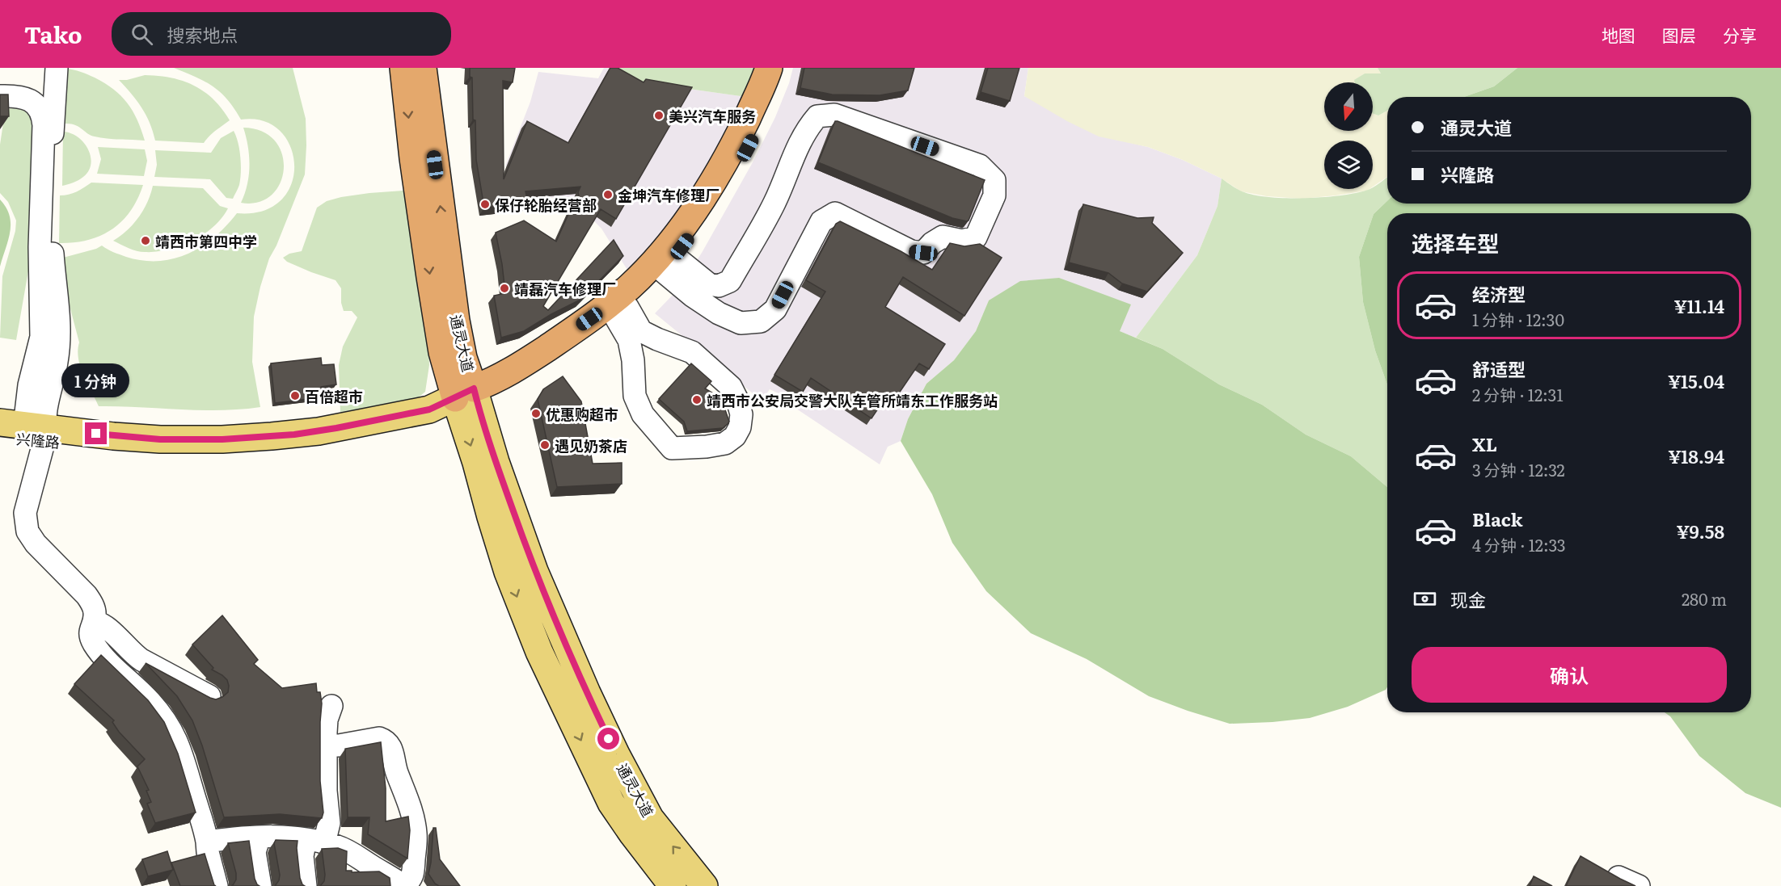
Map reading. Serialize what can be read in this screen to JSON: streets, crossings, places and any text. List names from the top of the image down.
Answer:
{
  "streets": {
    "highway": ["通灵大道"],
    "main road": ["兴隆路"]
  },
  "crossings": [
    ["通灵大道", "兴隆路"]
  ],
  "places": [
    "美兴汽车服务",
    "金坤汽车修理厂",
    "保仔轮胎经营部",
    "靖西市第四中学",
    "靖磊汽车修理厂",
    "百倍超市",
    "靖西市公安局交警大队车管所靖东工作服务站",
    "优惠购超市",
    "遇见奶茶店"
  ],
  "north": "bottom",
  "page": {
    "header": "Tako",
    "search": "搜索地点",
    "nav": ["地图", "图层", "分享"],
    "banner": ["通灵大道", "兴隆路"],
    "heading": "选择车型",
    "list": [
      {
        "name": "经济型",
        "note": "1 分钟 · 12:30",
        "value": "¥11.14"
      },
      {
        "name": "舒适型",
        "note": "2 分钟 · 12:31",
        "value": "¥15.04"
      },
      {
        "name": "XL",
        "note": "3 分钟 · 12:32",
        "value": "¥18.94"
      },
      {
        "name": "Black",
        "note": "4 分钟 · 12:33",
        "value": "¥9.58"
      }
    ],
    "bubble": "1 分钟",
    "pay": ["现金", "280 m"],
    "buttons": "确认"
  }
}
